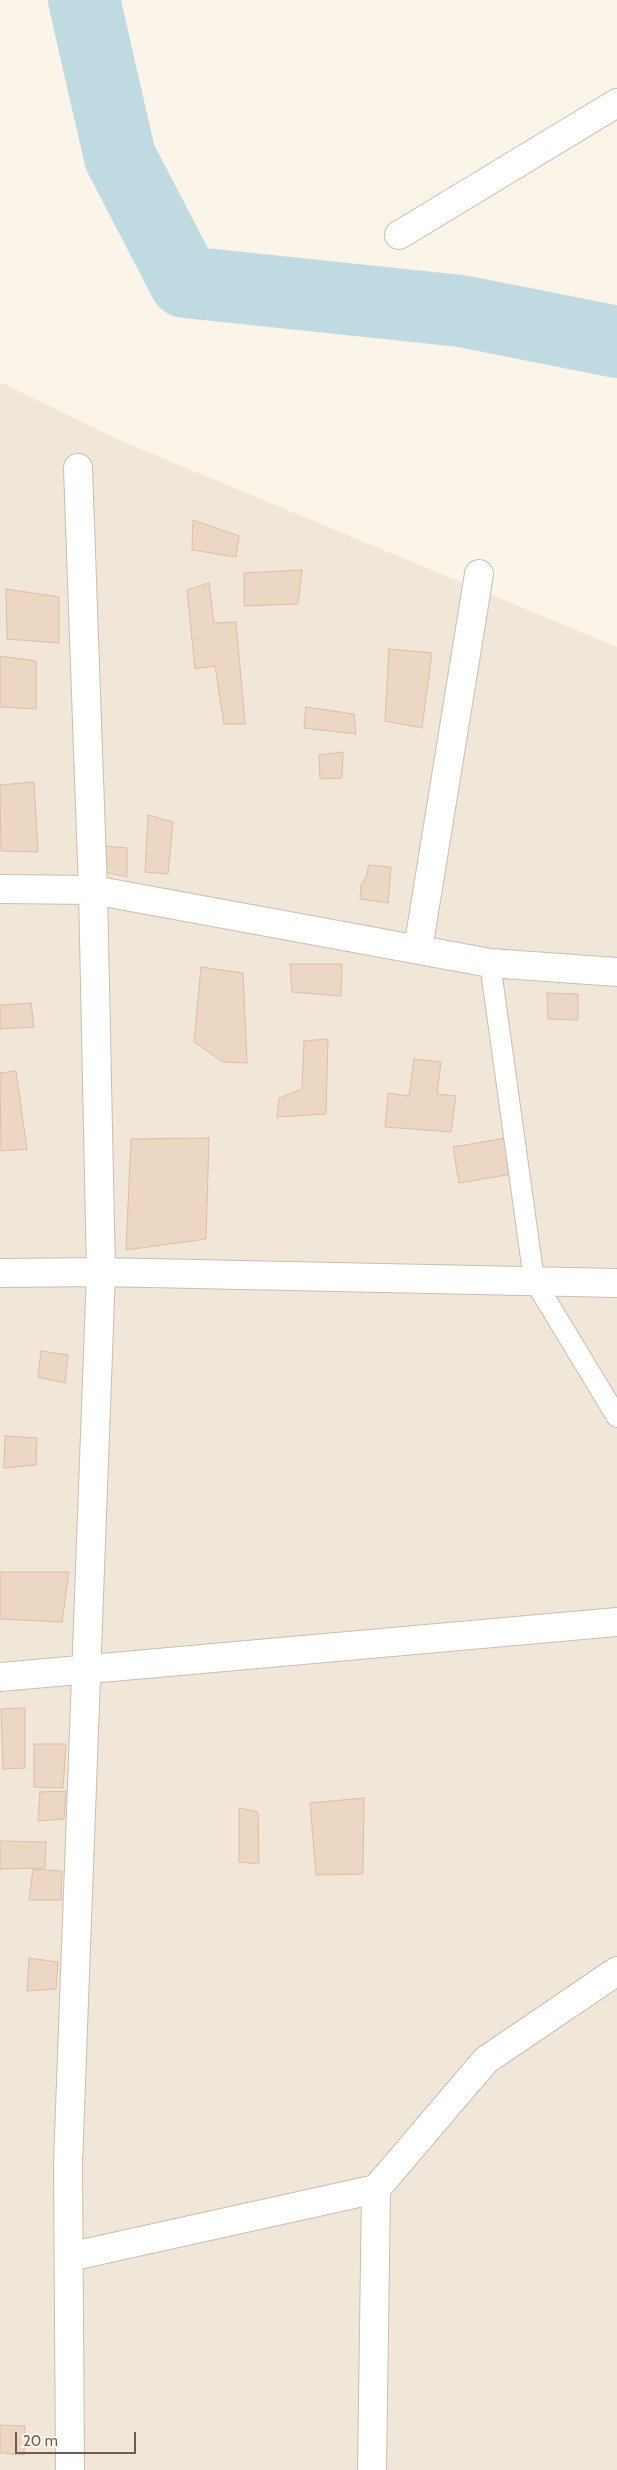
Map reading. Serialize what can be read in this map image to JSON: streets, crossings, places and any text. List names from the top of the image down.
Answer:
{
  "scale_bar": "20 m"
}
